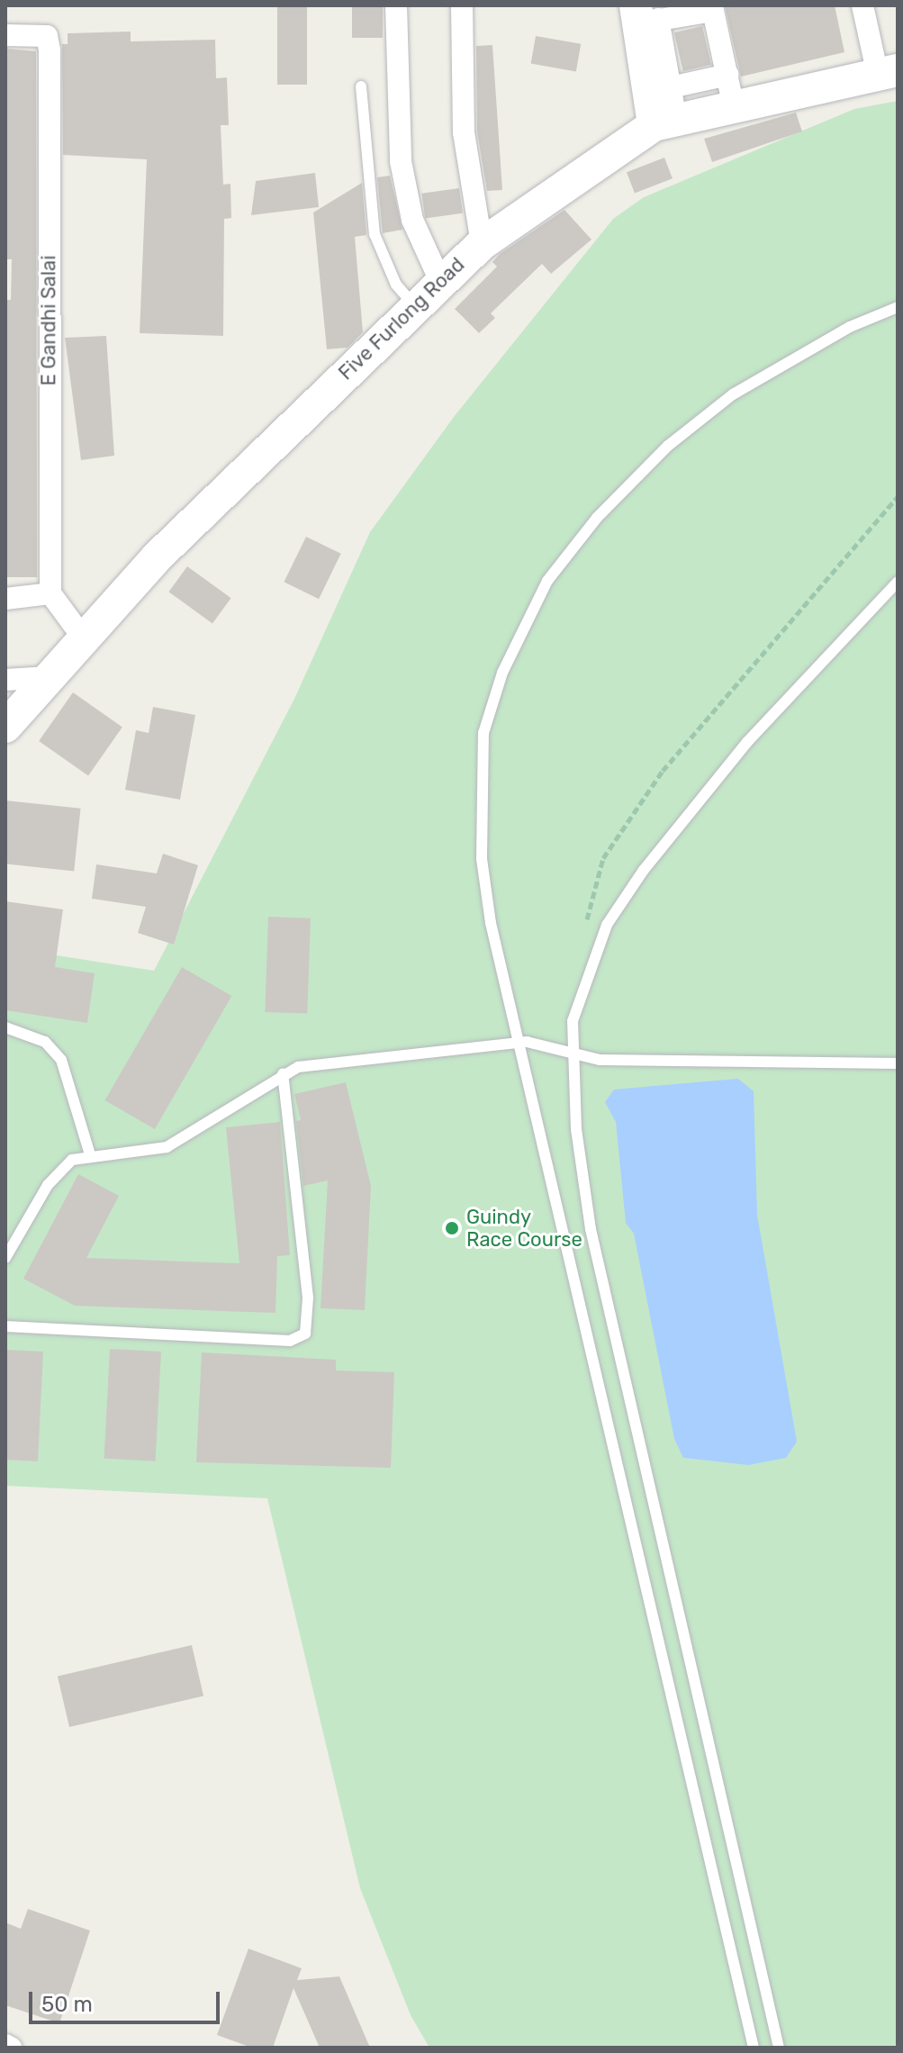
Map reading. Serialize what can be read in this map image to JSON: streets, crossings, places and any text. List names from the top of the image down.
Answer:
{
  "streets": {
    "main road": ["Five Furlong Road"],
    "street": ["E Gandhi Salai"]
  },
  "places": ["Guindy Race Course"],
  "scale_bar": "50 m"
}
